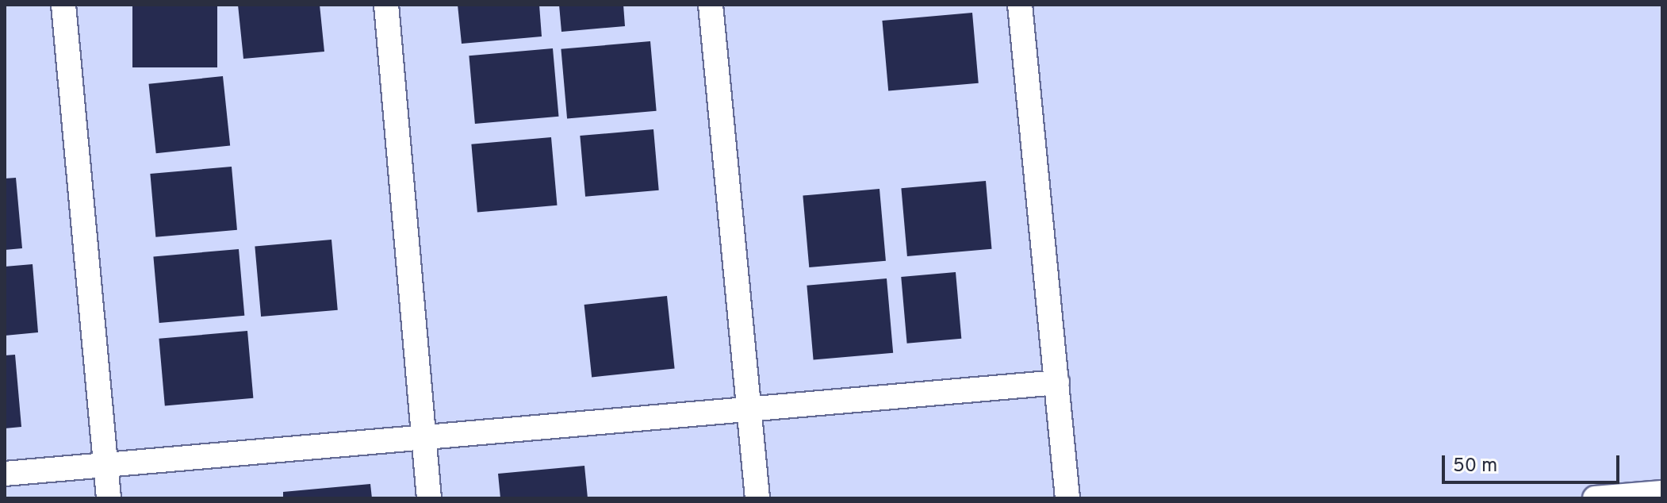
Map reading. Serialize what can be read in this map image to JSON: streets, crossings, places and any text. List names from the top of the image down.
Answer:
{
  "scale_bar": "50 m"
}
